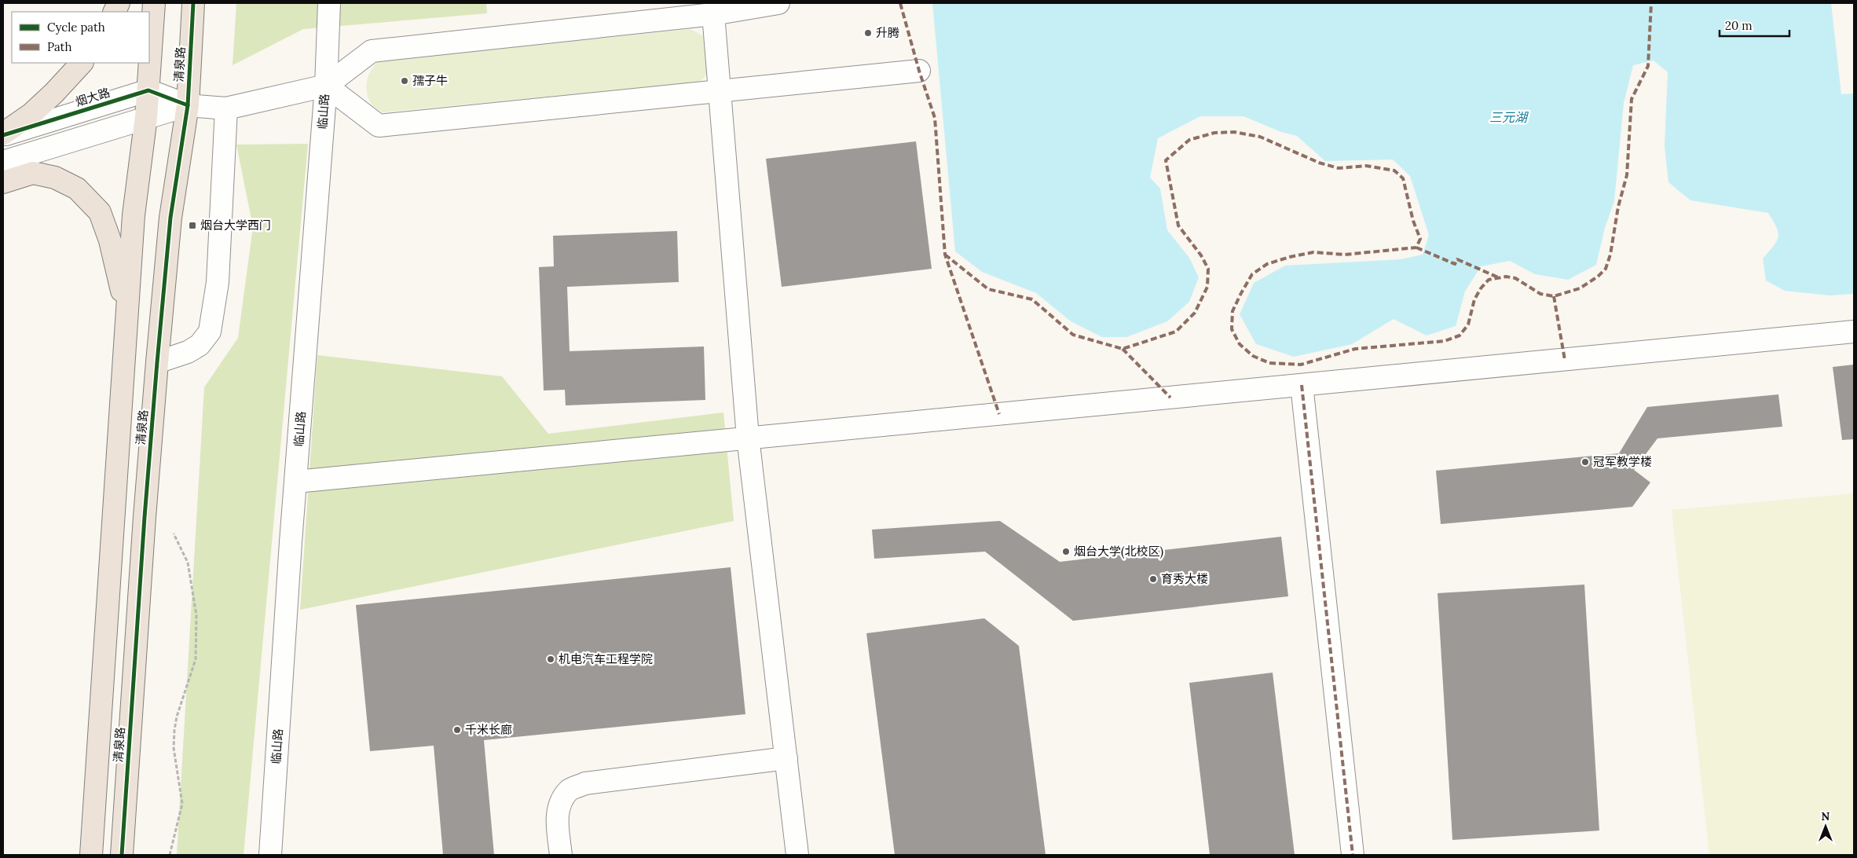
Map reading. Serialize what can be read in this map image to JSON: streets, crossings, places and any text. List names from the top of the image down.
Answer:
{
  "streets": {
    "main road": ["清泉路"],
    "street": ["烟大路", "临山路"]
  },
  "crossings": [
    ["清泉路", "烟大路"]
  ],
  "water": ["三元湖"],
  "places": {
    "other": [
      "升腾",
      "孺子牛",
      "冠军教学楼",
      "烟台大学(北校区)",
      "育秀大楼",
      "机电汽车工程学院",
      "千米长廊"
    ],
    "transit": ["烟台大学西门"]
  },
  "legend": ["Cycle path", "Path"],
  "scale_bar": "20 m",
  "north": "top"
}
